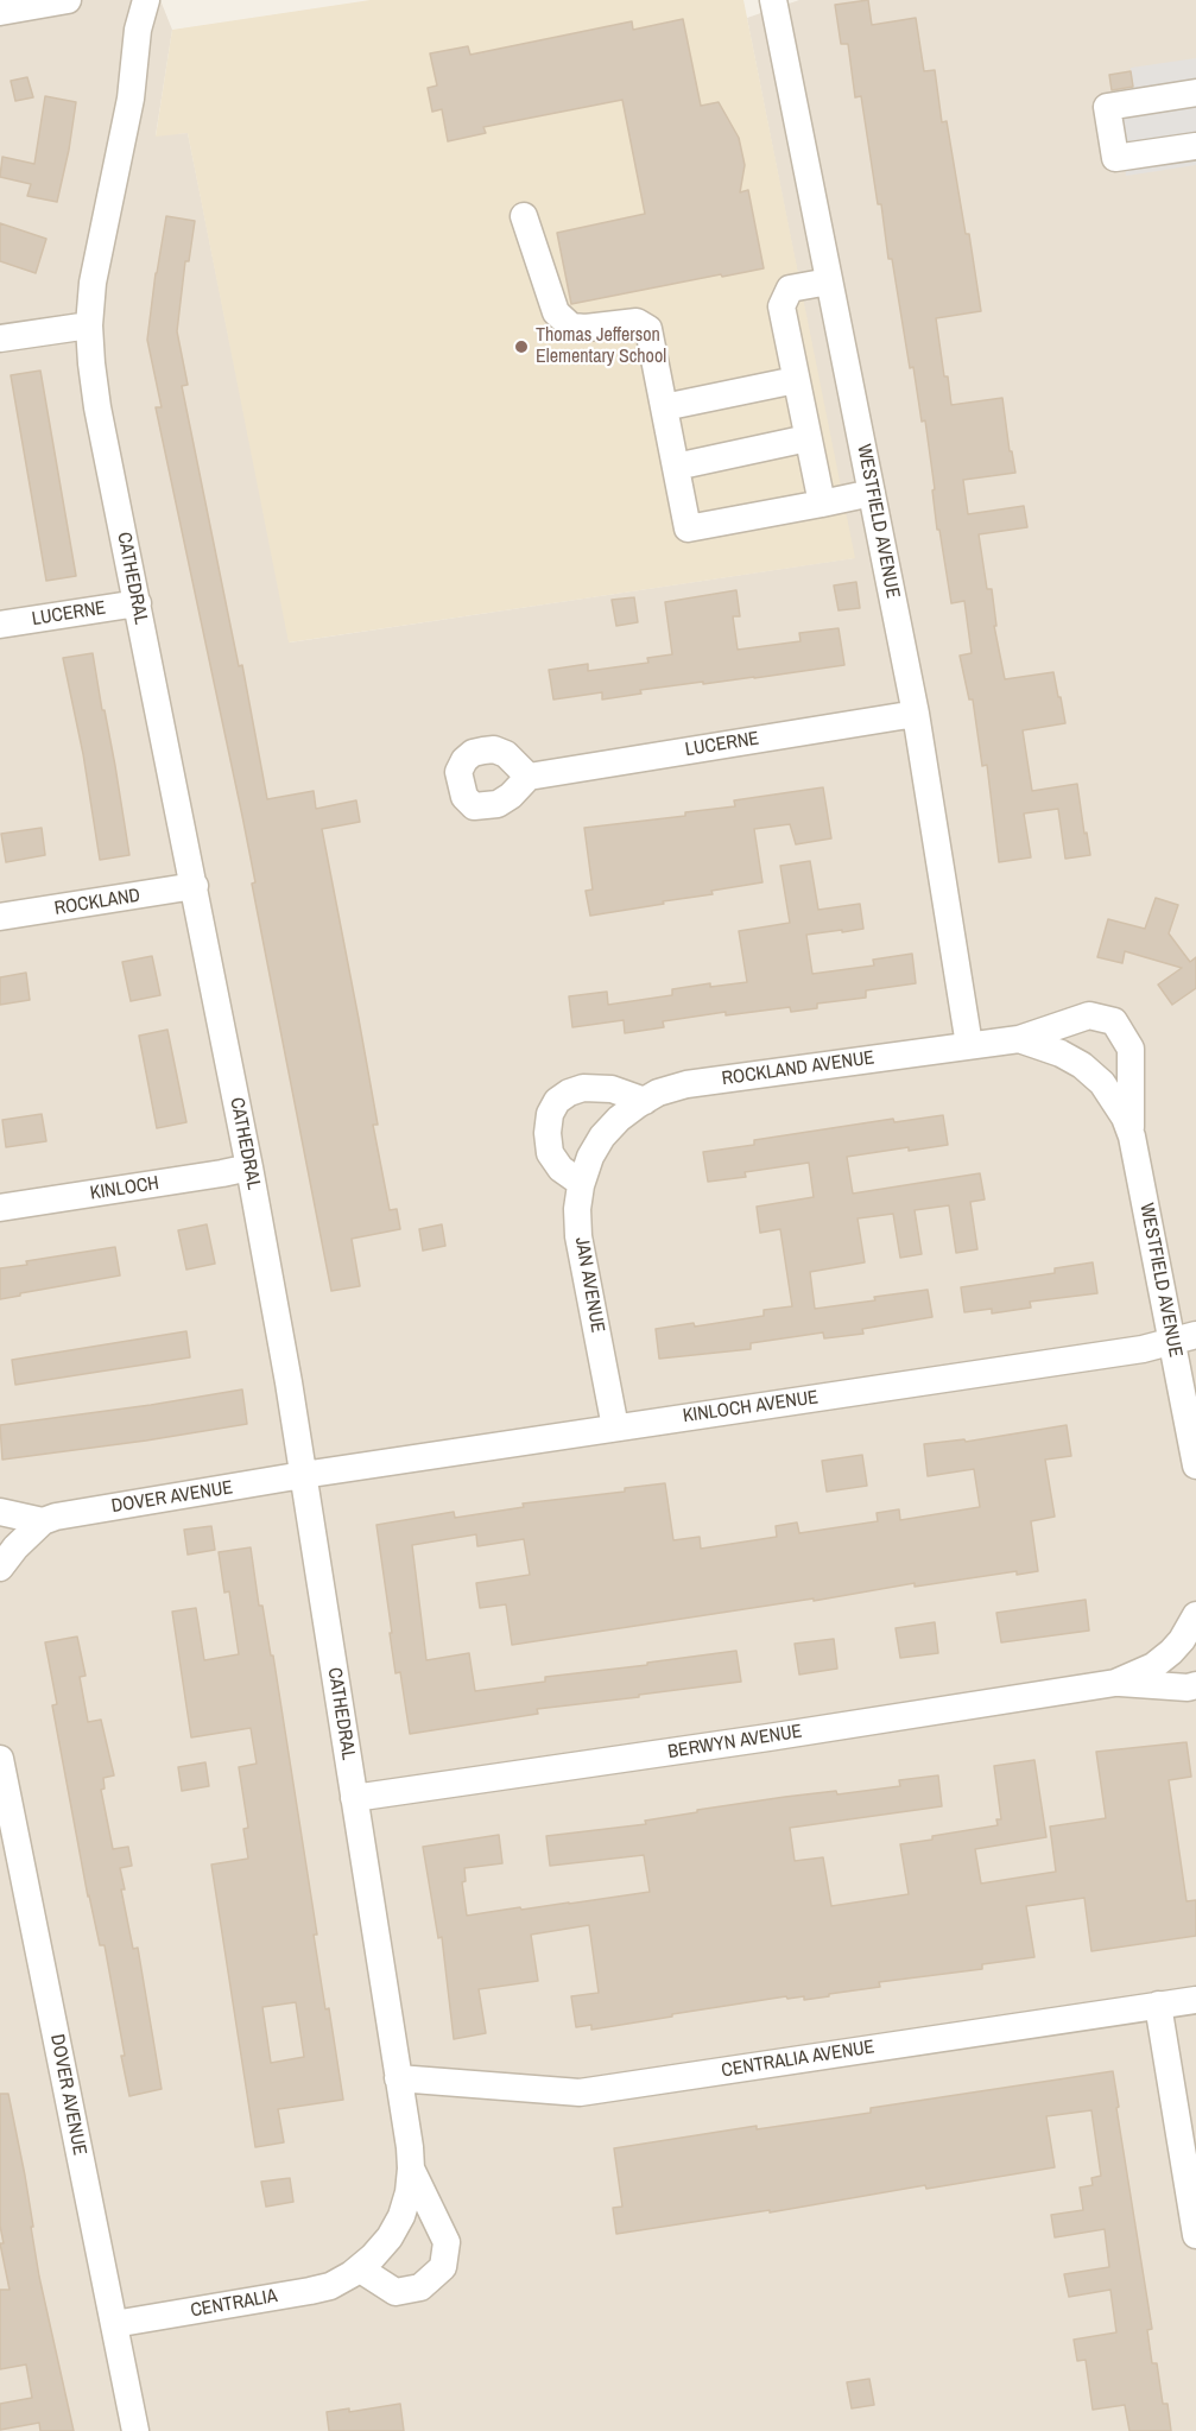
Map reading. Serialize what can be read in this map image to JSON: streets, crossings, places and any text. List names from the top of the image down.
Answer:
{
  "streets": {
    "street": [
      "WESTFIELD AVENUE",
      "CATHEDRAL",
      "LUCERNE",
      "ROCKLAND",
      "ROCKLAND AVENUE",
      "KINLOCH",
      "JAN AVENUE",
      "KINLOCH AVENUE",
      "DOVER AVENUE",
      "BERWYN AVENUE",
      "CENTRALIA AVENUE",
      "CENTRALIA"
    ]
  },
  "crossings": [
    ["WESTFIELD AVENUE", "LUCERNE"],
    ["WESTFIELD AVENUE", "ROCKLAND AVENUE"],
    ["WESTFIELD AVENUE", "KINLOCH AVENUE"],
    ["CATHEDRAL", "LUCERNE"],
    ["CATHEDRAL", "ROCKLAND"],
    ["CATHEDRAL", "KINLOCH"],
    ["CATHEDRAL", "KINLOCH AVENUE"],
    ["CATHEDRAL", "DOVER AVENUE"],
    ["CATHEDRAL", "BERWYN AVENUE"],
    ["CATHEDRAL", "CENTRALIA AVENUE"],
    ["CATHEDRAL", "CENTRALIA"],
    ["ROCKLAND AVENUE", "JAN AVENUE"],
    ["JAN AVENUE", "KINLOCH AVENUE"],
    ["KINLOCH AVENUE", "DOVER AVENUE"],
    ["DOVER AVENUE", "CENTRALIA"]
  ],
  "places": ["Thomas Jefferson Elementary School"]
}
